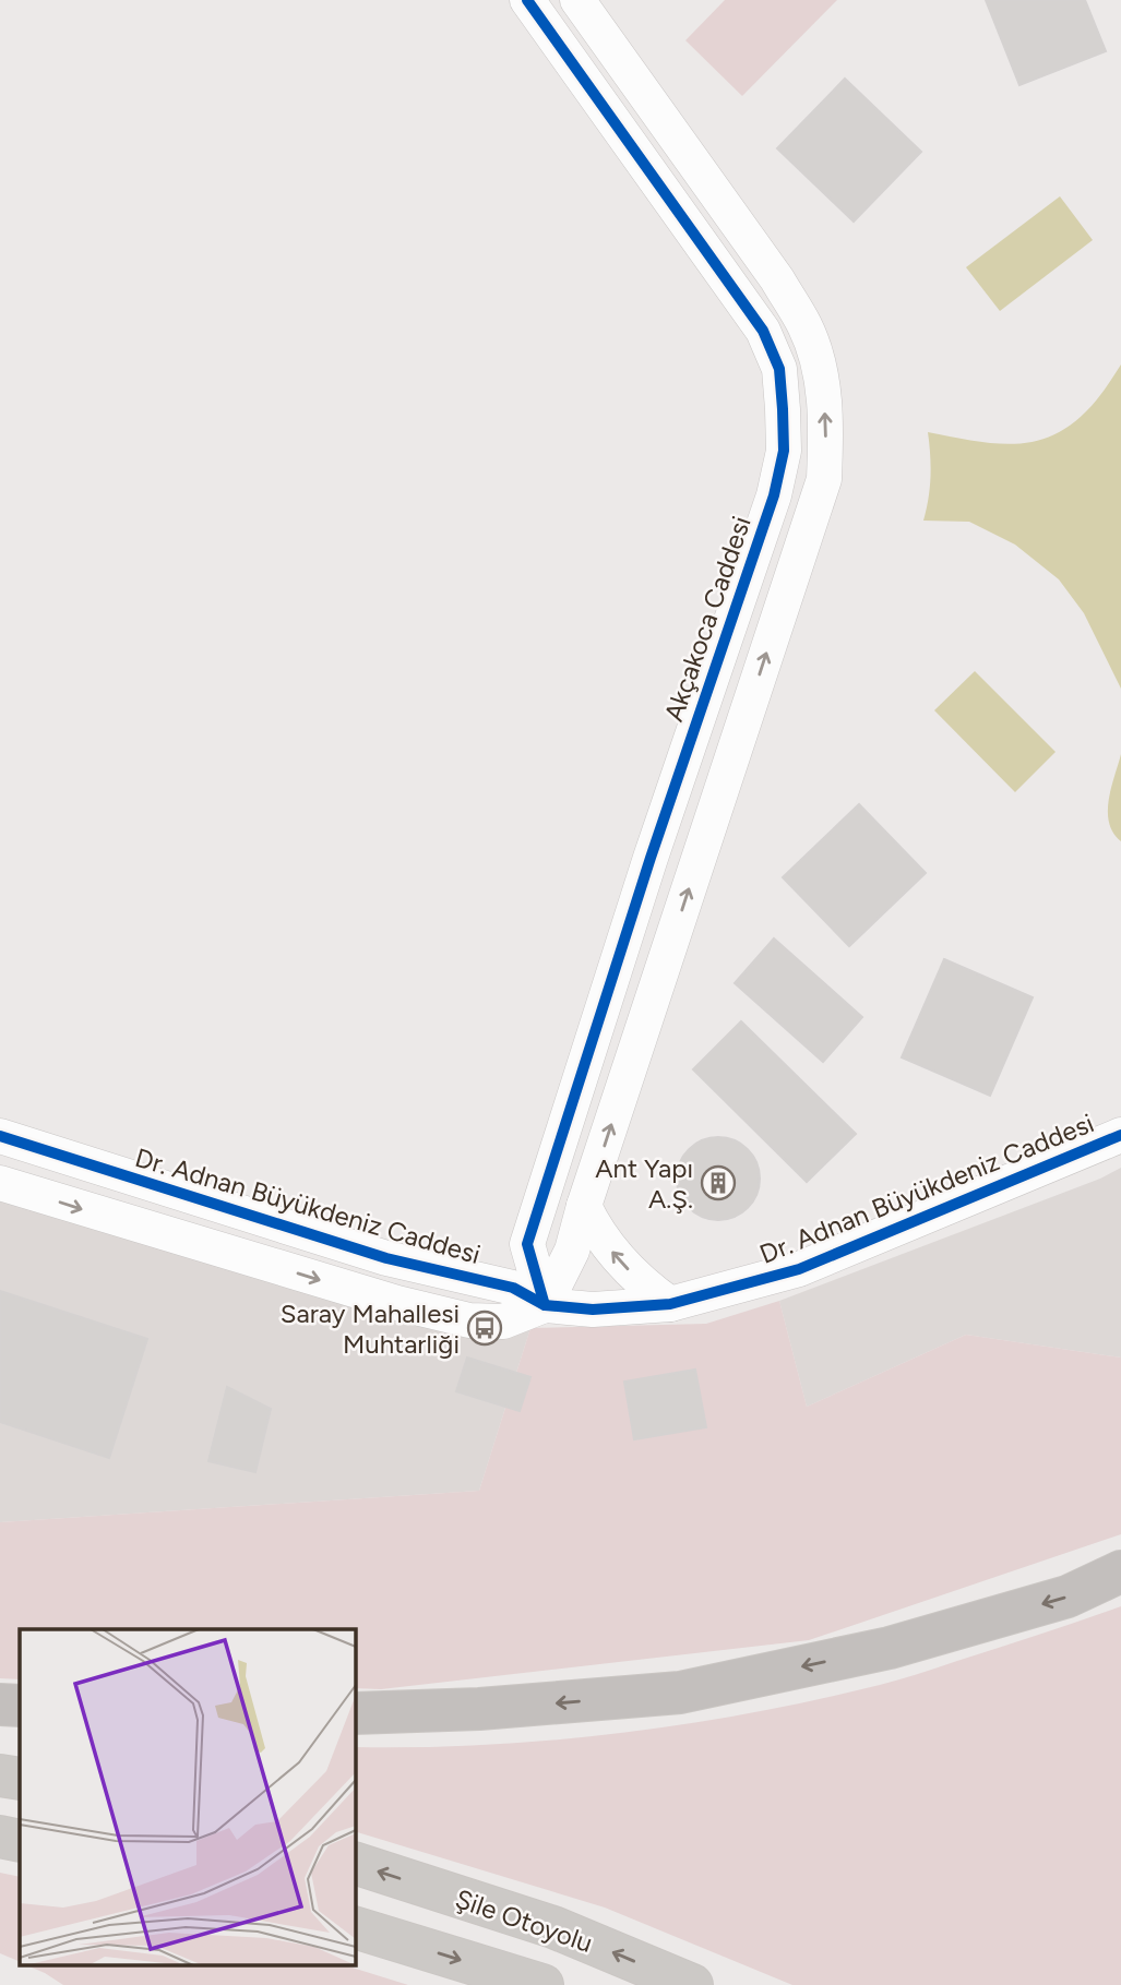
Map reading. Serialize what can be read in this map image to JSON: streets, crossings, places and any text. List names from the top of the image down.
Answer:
{
  "streets": {
    "highway": ["Şile Otoyolu"],
    "street": ["Akçakoca Caddesi", "Dr. Adnan Büyükdeniz Caddesi"]
  },
  "crossings": [
    ["Akçakoca Caddesi", "Dr. Adnan Büyükdeniz Caddesi"]
  ],
  "places": {
    "building": ["Ant Yapı A.Ş."],
    "bus stop": ["Saray Mahallesi Muhtarliği"]
  }
}
